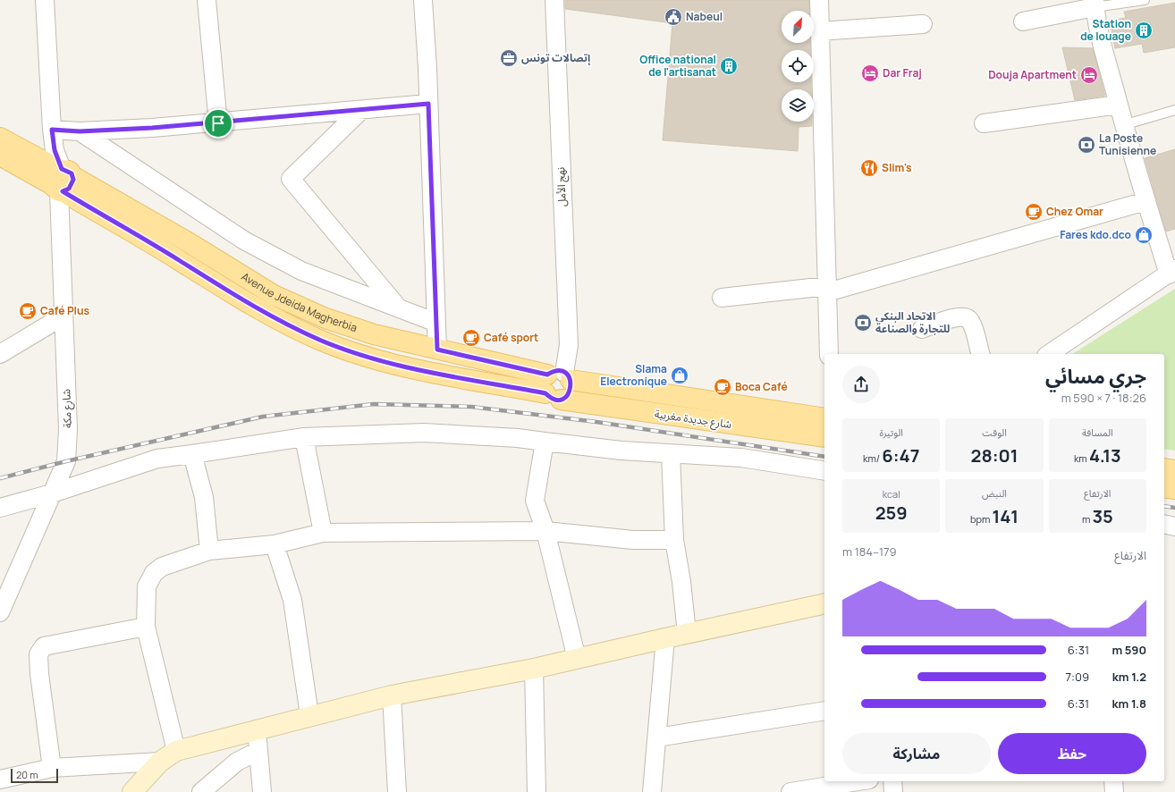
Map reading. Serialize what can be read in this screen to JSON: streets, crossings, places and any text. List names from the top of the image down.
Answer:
{
  "streets": {
    "main road": ["Avenue Jdeida Magherbia", "شارع جديدة مغربية"],
    "street": ["نهج الأمل", "شارع مكة"]
  },
  "crossings": [
    ["نهج الأمل", "Avenue Jdeida Magherbia"],
    ["نهج الأمل", "شارع جديدة مغربية"],
    ["Avenue Jdeida Magherbia", "شارع مكة"],
    ["Avenue Jdeida Magherbia", "شارع جديدة مغربية"]
  ],
  "places": {
    "public building": ["Nabeul"],
    "building": ["Station de louage", "Office national de l'artisanat"],
    "office": ["إتصالات تونس"],
    "hotel": ["Dar Fraj", "Douja Apartment"],
    "bank": ["La Poste Tunisienne", "الاتحاد البنكي للتجارة والصناعة"],
    "restaurant": ["Slim's"],
    "cafe": [
      "Chez Omar",
      "Café Plus",
      "Café sport",
      "Boca Café"
    ],
    "shop": ["Fares kdo.dco", "Slama Electronique"]
  },
  "scale_bar": "20 m",
  "north": "top right",
  "page": {
    "heading": ["جري مسائي", "18:26 · 7 × 590 m"],
    "stats": [
      ["المسافة", "4.13 km"],
      ["الوقت", "28:01"],
      ["الوتيرة", "6:47 /km"],
      ["الارتفاع", "35 m"],
      ["النبض", "141 bpm"],
      ["kcal", "259"]
    ],
    "chart": ["الارتفاع", "179–184 m"],
    "list": [
      {
        "name": "590 m",
        "note": "6:31"
      },
      {
        "name": "1.2 km",
        "note": "7:09"
      },
      {
        "name": "1.8 km",
        "note": "6:31"
      }
    ],
    "buttons": ["حفظ", "مشاركة"],
    "scale": "20 m"
  }
}
